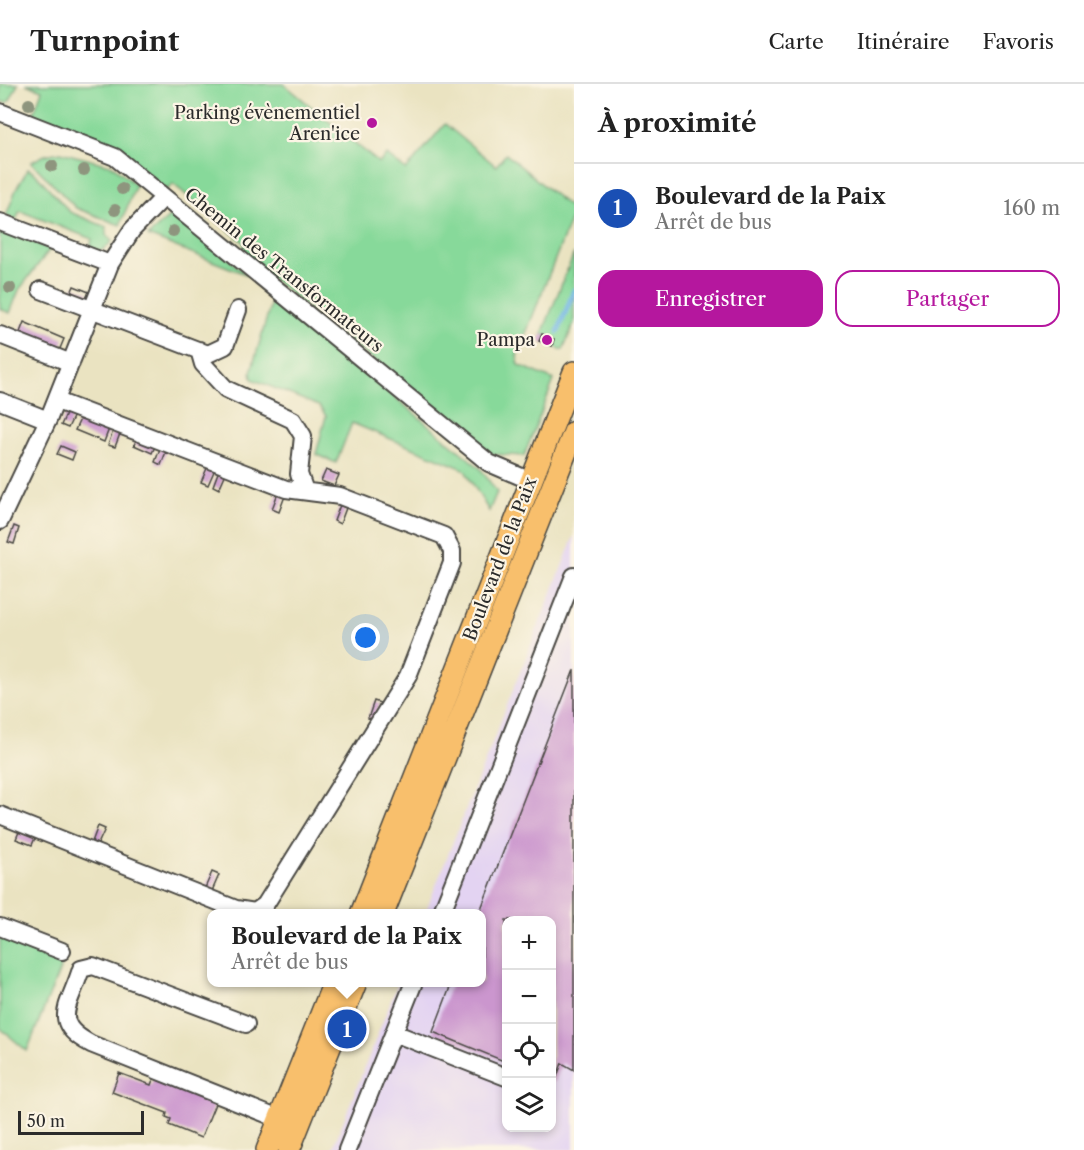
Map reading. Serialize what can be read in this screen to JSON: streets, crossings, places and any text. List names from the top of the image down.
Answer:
{
  "streets": {
    "main road": ["Boulevard de la Paix"],
    "lane": ["Chemin des Transformateurs"]
  },
  "crossings": [
    ["Chemin des Transformateurs", "Boulevard de la Paix"]
  ],
  "places": ["Parking évènementiel Aren'ice", "Pampa"],
  "scale_bar": "50 m",
  "page": {
    "header": "Turnpoint",
    "nav": ["Carte", "Itinéraire", "Favoris"],
    "heading": "À proximité",
    "list": [
      {
        "mark": "1",
        "name": "Boulevard de la Paix",
        "note": "Arrêt de bus",
        "value": "160 m"
      }
    ],
    "buttons": ["Enregistrer", "Partager"],
    "popup": ["Boulevard de la Paix", "Arrêt de bus"],
    "map_buttons": ["+", "−"],
    "pins": "1",
    "scale": "50 m"
  }
}
